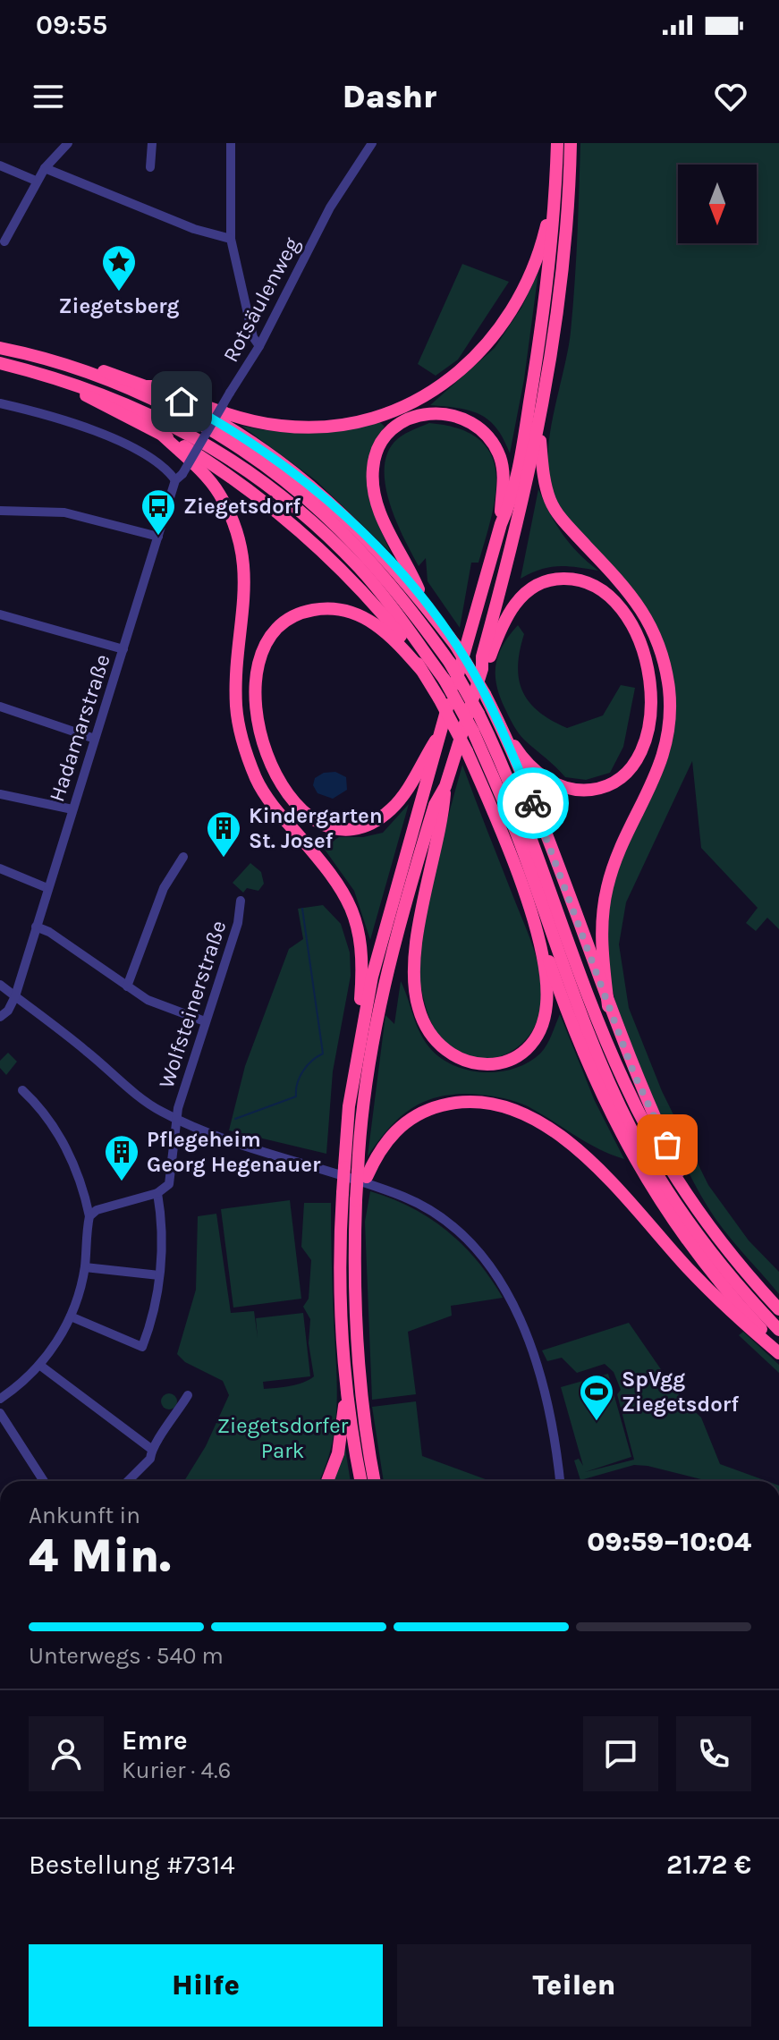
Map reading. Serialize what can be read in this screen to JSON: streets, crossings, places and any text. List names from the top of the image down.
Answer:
{
  "streets": {
    "street": ["Rotsäulenweg", "Hadamarstraße", "Wolfsteinerstraße"]
  },
  "crossings": [
    ["Rotsäulenweg", "Hadamarstraße"]
  ],
  "parks": ["Ziegetsdorfer Park"],
  "places": {
    "place": ["Ziegetsberg"],
    "bus stop": ["Ziegetsdorf"],
    "building": ["Kindergarten St. Josef", "Pflegeheim Georg Hegenauer"],
    "sports": ["SpVgg Ziegetsdorf"]
  },
  "north": "bottom",
  "page": {
    "status": "09:55",
    "header": "Dashr",
    "heading": ["4 Min.", "Ankunft in", "09:59–10:04"],
    "panel": [
      "Emre",
      "Kurier · 4.6",
      "Bestellung #7314",
      "21.72 €"
    ],
    "bar": "Unterwegs · 540 m",
    "buttons": ["Hilfe", "Teilen"]
  }
}
